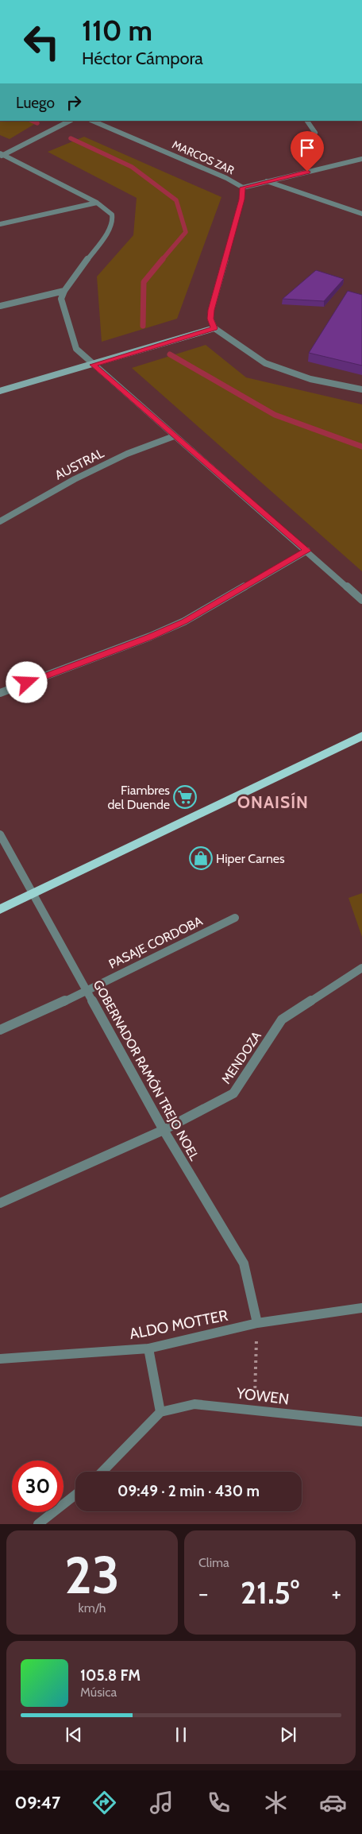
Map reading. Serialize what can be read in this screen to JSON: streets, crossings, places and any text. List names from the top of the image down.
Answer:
{
  "streets": {
    "street": [
      "MARCOS ZAR",
      "AUSTRAL",
      "PASAJE CORDOBA",
      "MENDOZA",
      "GOBERNADOR RAMÓN TREJO NOEL",
      "ALDO MOTTER",
      "YOWEN"
    ]
  },
  "crossings": [
    ["PASAJE CORDOBA", "GOBERNADOR RAMÓN TREJO NOEL"],
    ["MENDOZA", "GOBERNADOR RAMÓN TREJO NOEL"],
    ["GOBERNADOR RAMÓN TREJO NOEL", "ALDO MOTTER"]
  ],
  "districts": ["ONAISÍN"],
  "places": {
    "supermarket": ["Fiambres del Duende"],
    "shop": ["Hiper Carnes"]
  },
  "page": {
    "turn": ["110 m", "Héctor Cámpora"],
    "then": "Luego",
    "limit": "30",
    "trip": "09:49 · 2 min · 430 m",
    "tile": [
      ["23", "km/h"],
      "Clima"
    ],
    "heat": ["−", "21.5°", "+"],
    "song": ["105.8 FM", "Música"],
    "tabs": "09:47"
  }
}
